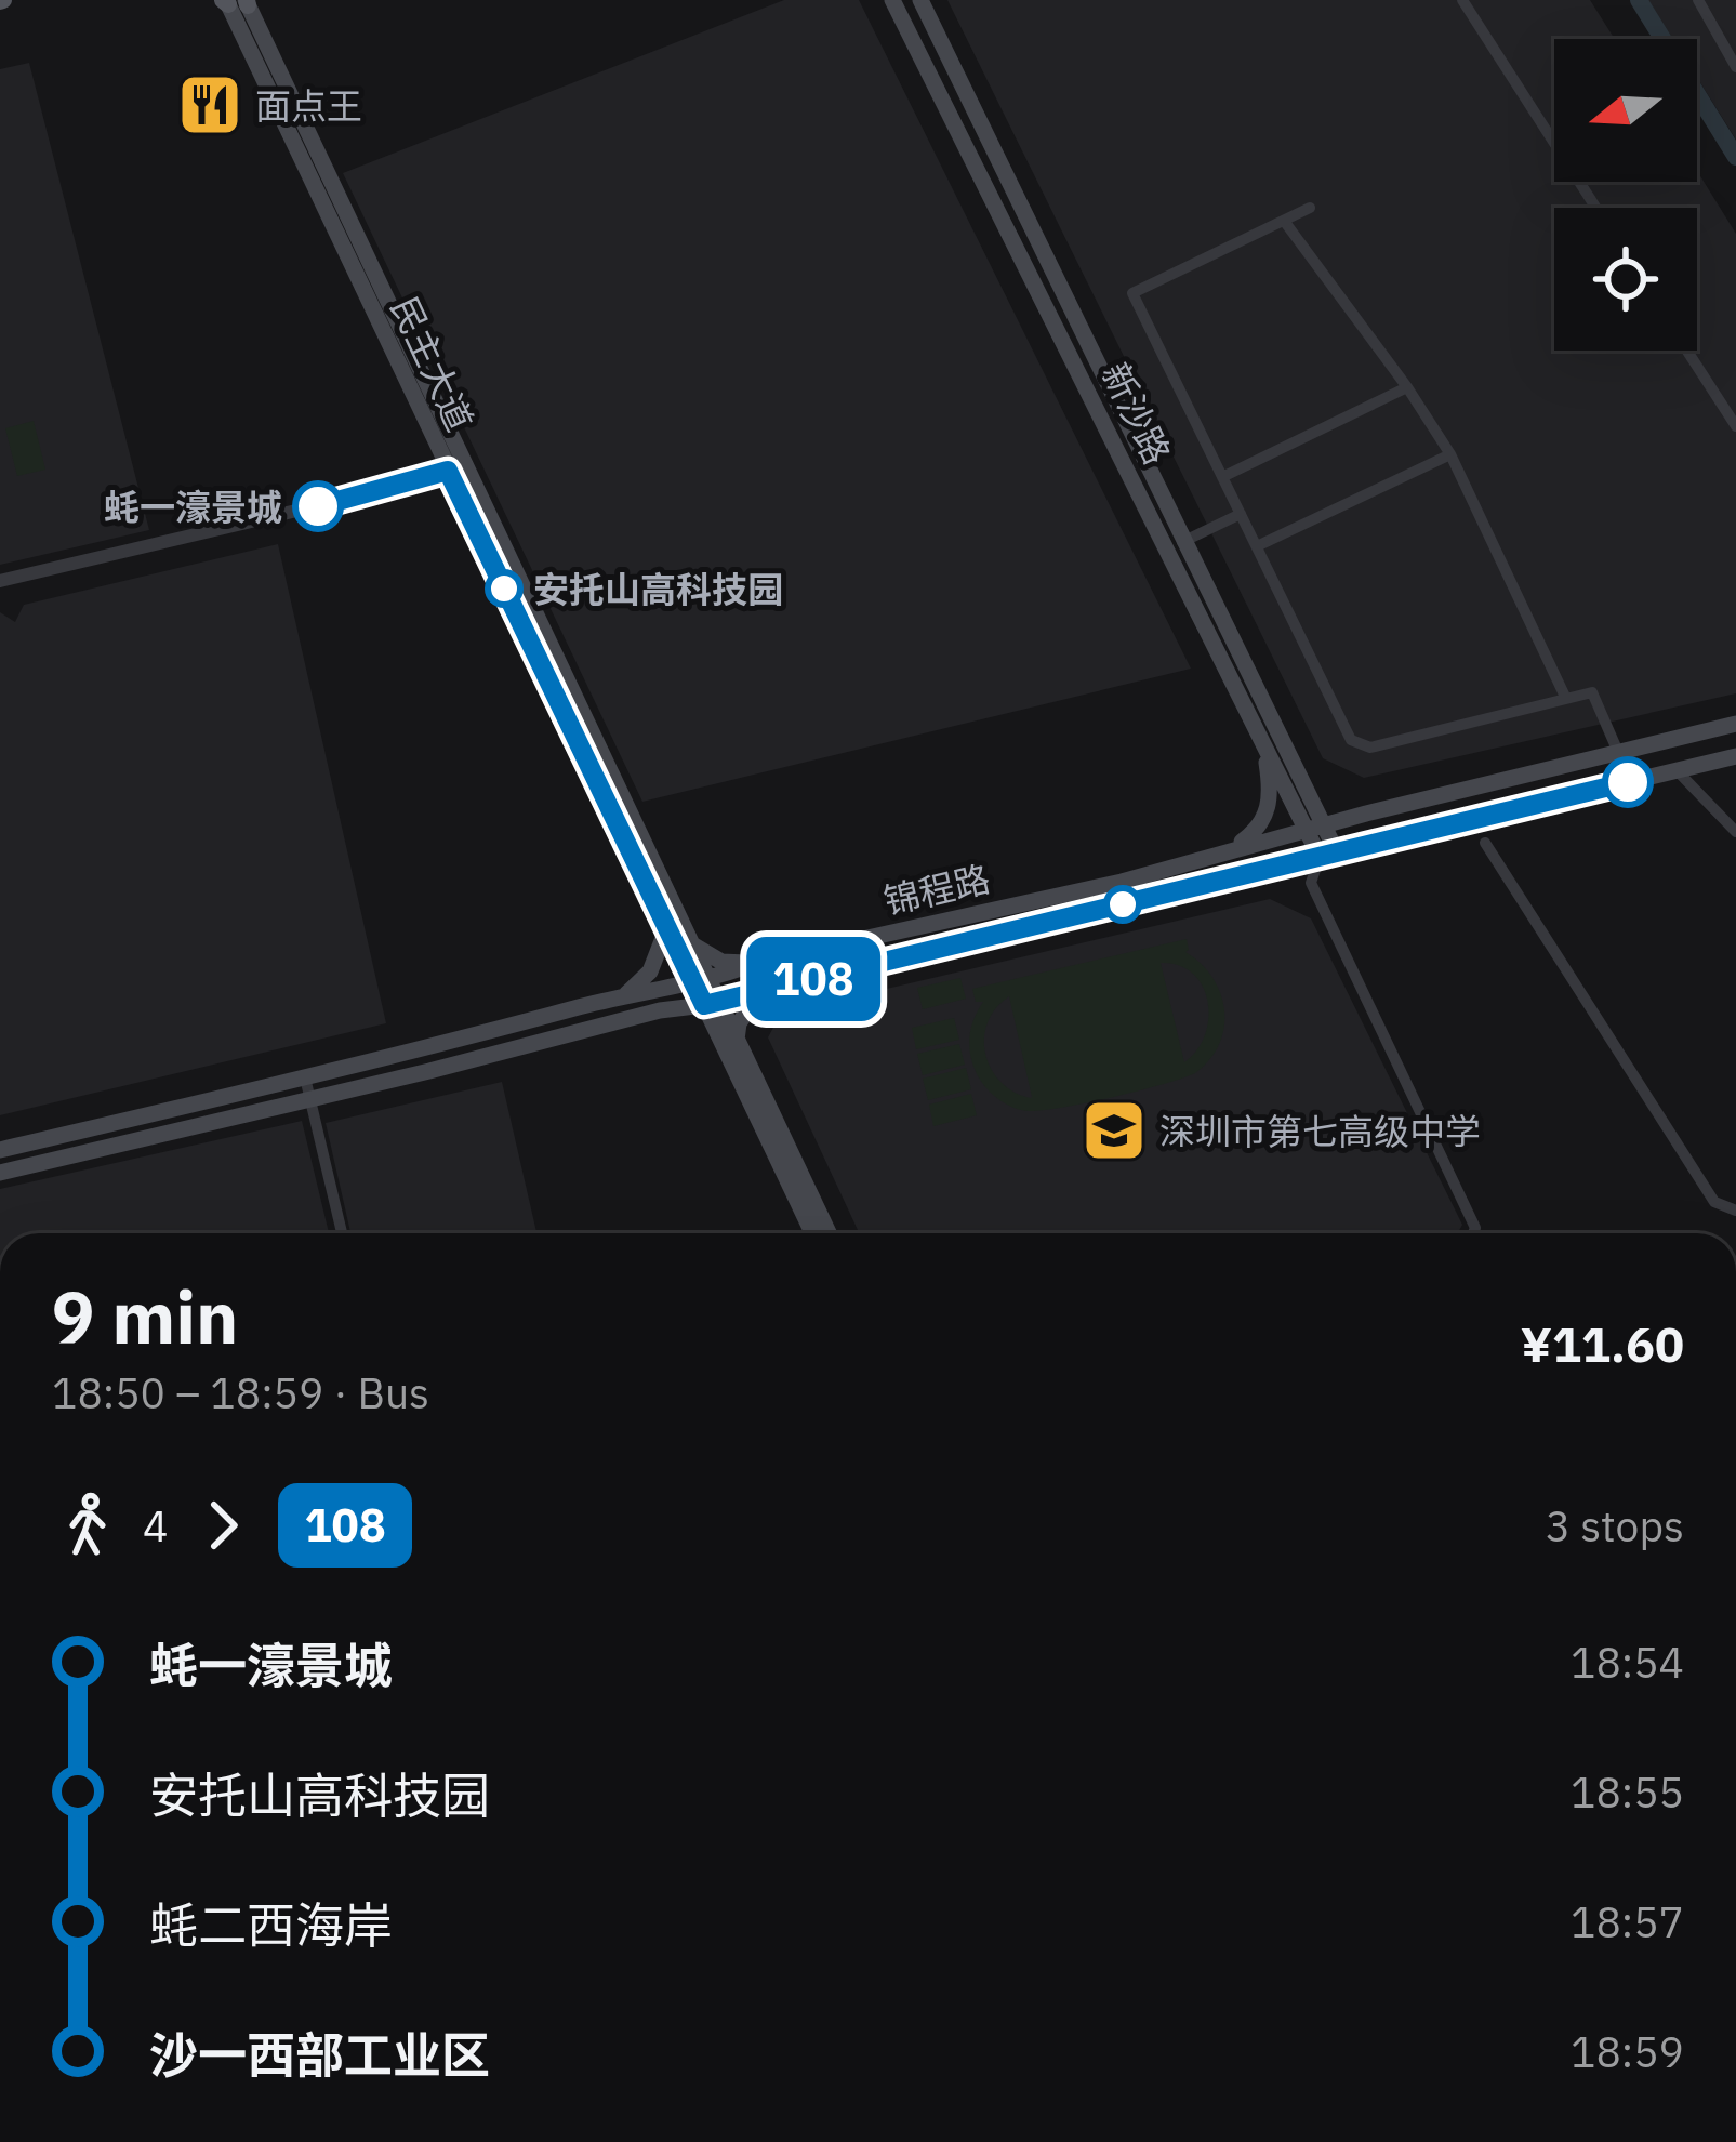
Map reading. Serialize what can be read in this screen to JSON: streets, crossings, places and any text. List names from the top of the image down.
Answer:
{
  "streets": {
    "main road": ["民主大道", "新沙路", "锦程路"]
  },
  "crossings": [
    ["民主大道", "锦程路"],
    ["新沙路", "锦程路"]
  ],
  "places": {
    "restaurant": ["面点王"],
    "other": ["蚝一濠景城", "安托山高科技园"],
    "school or university": ["深圳市第七高级中学"]
  },
  "lines": ["bus line 108"],
  "north": "left",
  "page": {
    "on_map": "108",
    "heading": ["9 min", "18:50 – 18:59 · Bus", "¥11.60"],
    "legs": ["4", "108", "3 stops"],
    "list": [
      {
        "name": "蚝一濠景城",
        "value": "18:54"
      },
      {
        "name": "安托山高科技园",
        "value": "18:55"
      },
      {
        "name": "蚝二西海岸",
        "value": "18:57"
      },
      {
        "name": "沙一西部工业区",
        "value": "18:59"
      }
    ]
  }
}
